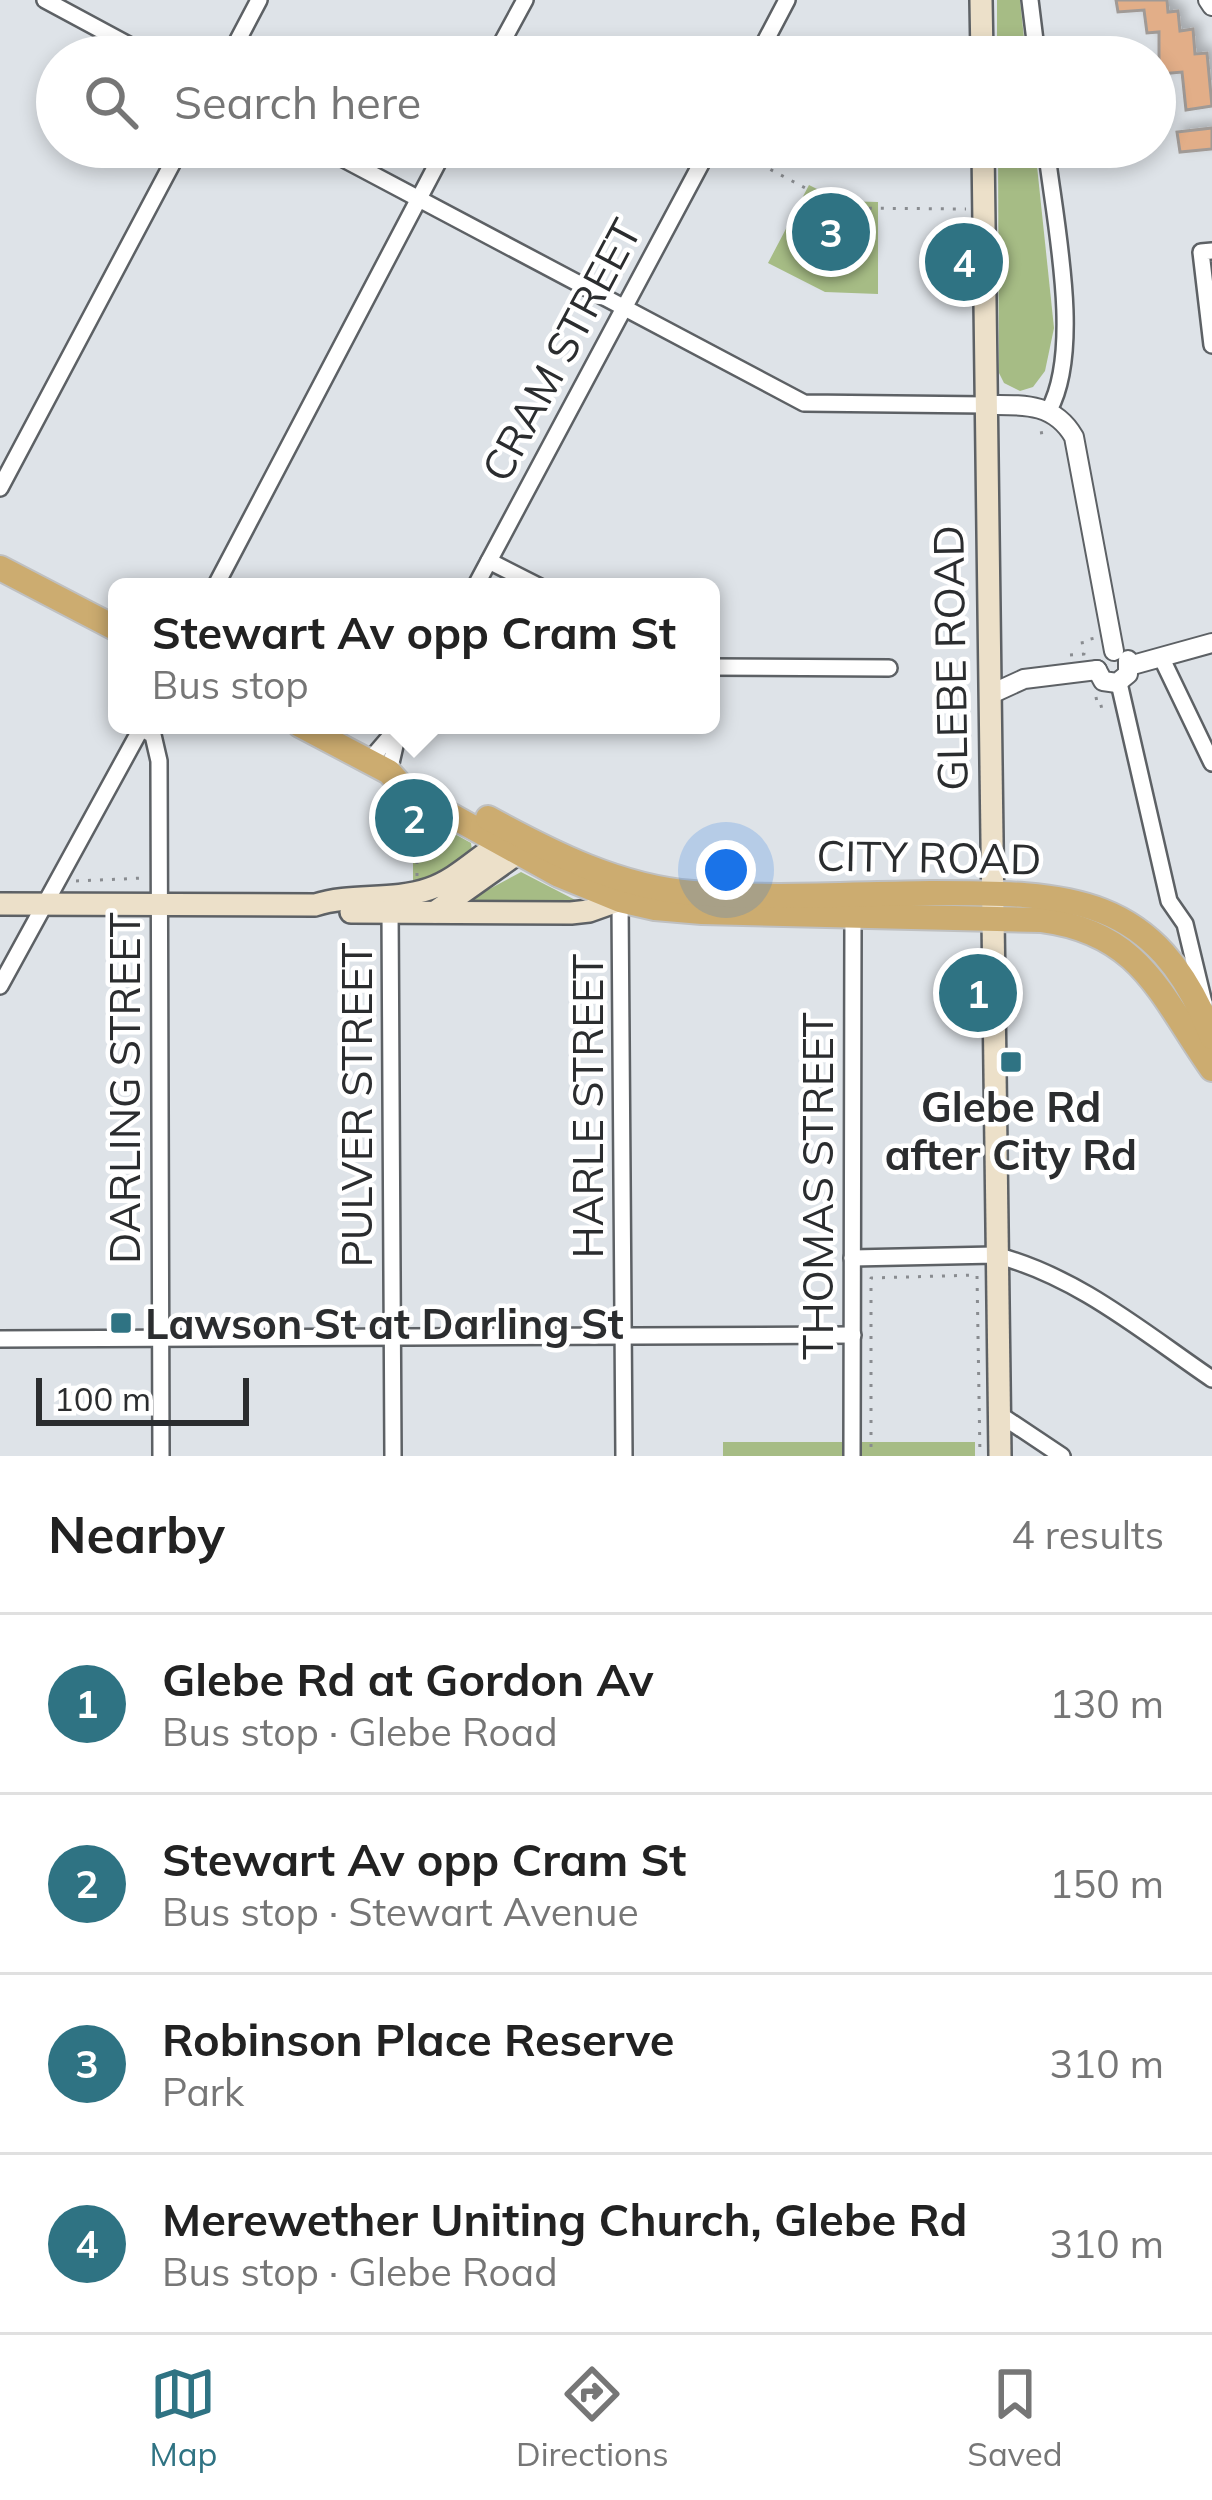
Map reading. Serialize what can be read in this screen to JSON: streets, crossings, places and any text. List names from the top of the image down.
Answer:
{
  "streets": {
    "highway": ["CITY ROAD"],
    "main road": ["GLEBE ROAD"],
    "street": [
      "CRAM STREET",
      "DARLING STREET",
      "PULVER STREET",
      "HARLE STREET",
      "THOMAS STREET"
    ]
  },
  "crossings": [
    ["GLEBE ROAD", "CITY ROAD"],
    ["CITY ROAD", "HARLE STREET"],
    ["CITY ROAD", "THOMAS STREET"]
  ],
  "places": {
    "transit": ["Glebe Rd after City Rd", "Lawson St at Darling St"]
  },
  "scale_bar": "100 m",
  "page": {
    "search": "Search here",
    "pins": [
      "3",
      "4",
      "2",
      "1"
    ],
    "popup": ["Stewart Av opp Cram St", "Bus stop"],
    "scale": "100 m",
    "heading": ["Nearby", "4 results"],
    "list": [
      {
        "mark": "1",
        "name": "Glebe Rd at Gordon Av",
        "note": "Bus stop · Glebe Road",
        "value": "130 m"
      },
      {
        "mark": "2",
        "name": "Stewart Av opp Cram St",
        "note": "Bus stop · Stewart Avenue",
        "value": "150 m"
      },
      {
        "mark": "3",
        "name": "Robinson Place Reserve",
        "note": "Park",
        "value": "310 m"
      },
      {
        "mark": "4",
        "name": "Merewether Uniting Church, Glebe Rd",
        "note": "Bus stop · Glebe Road",
        "value": "310 m"
      }
    ],
    "nav": ["Map", "Directions", "Saved"]
  }
}
